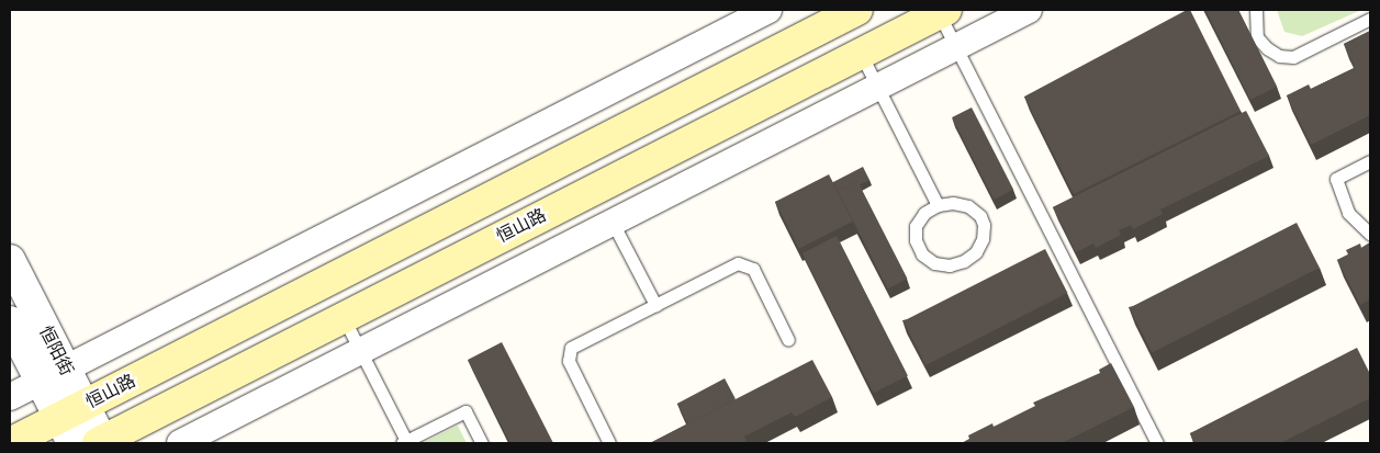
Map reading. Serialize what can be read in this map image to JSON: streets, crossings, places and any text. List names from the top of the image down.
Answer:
{
  "streets": {
    "main road": ["恒山路"],
    "street": ["恒阳街"]
  },
  "crossings": [
    ["恒山路", "恒阳街"]
  ]
}
